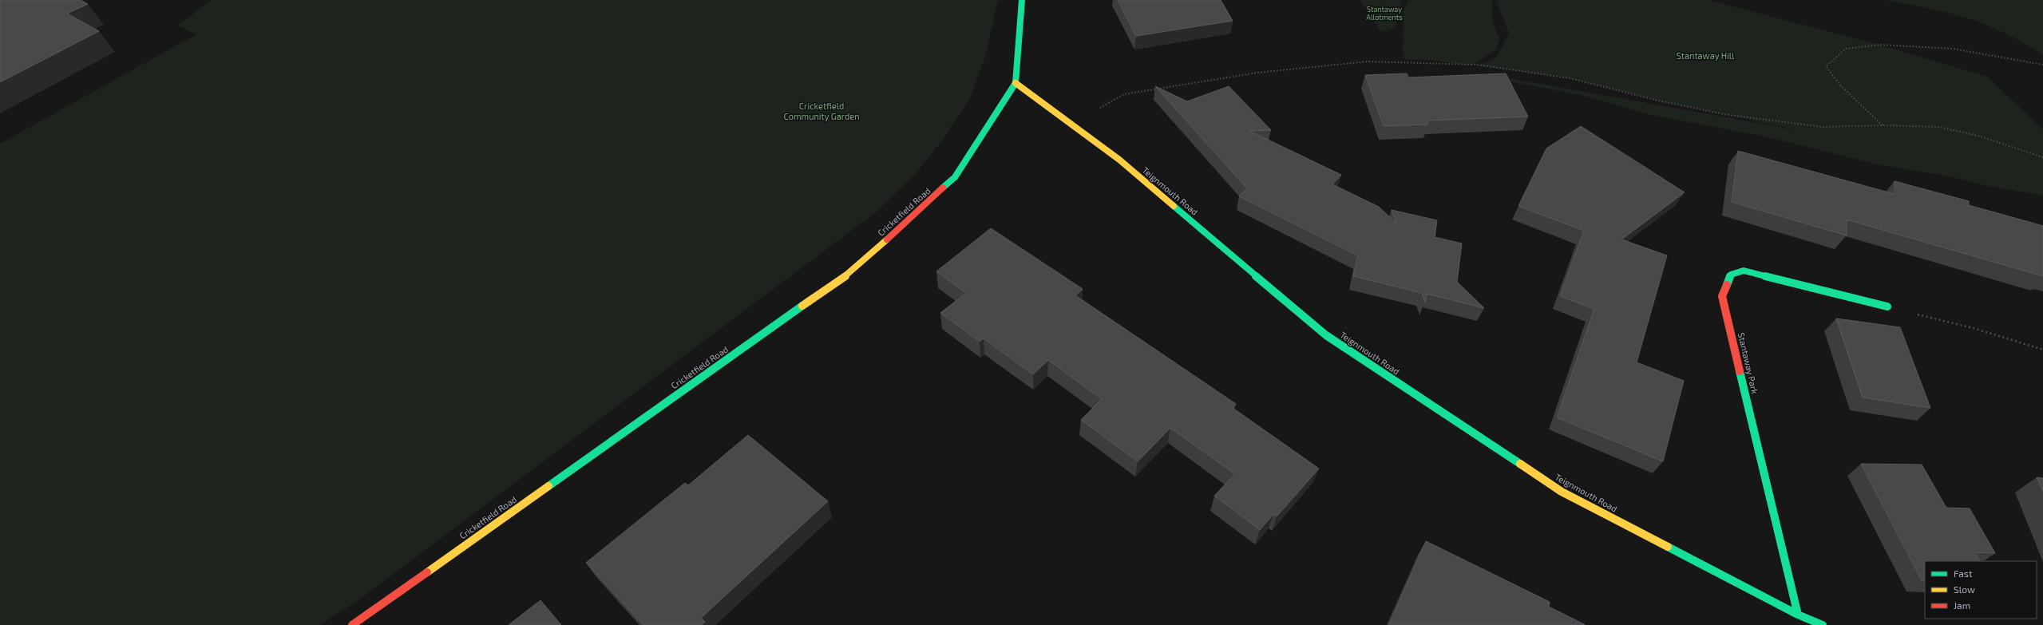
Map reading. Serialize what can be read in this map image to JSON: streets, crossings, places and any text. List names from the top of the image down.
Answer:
{
  "streets": {
    "street": ["Teignmouth Road", "Cricketfield Road", "Stantaway Park"]
  },
  "crossings": [
    ["Teignmouth Road", "Cricketfield Road"],
    ["Teignmouth Road", "Stantaway Park"]
  ],
  "parks": ["Stantaway Allotments", "Stantaway Hill", "Cricketfield Community Garden"],
  "legend": ["Fast", "Slow", "Jam"]
}
